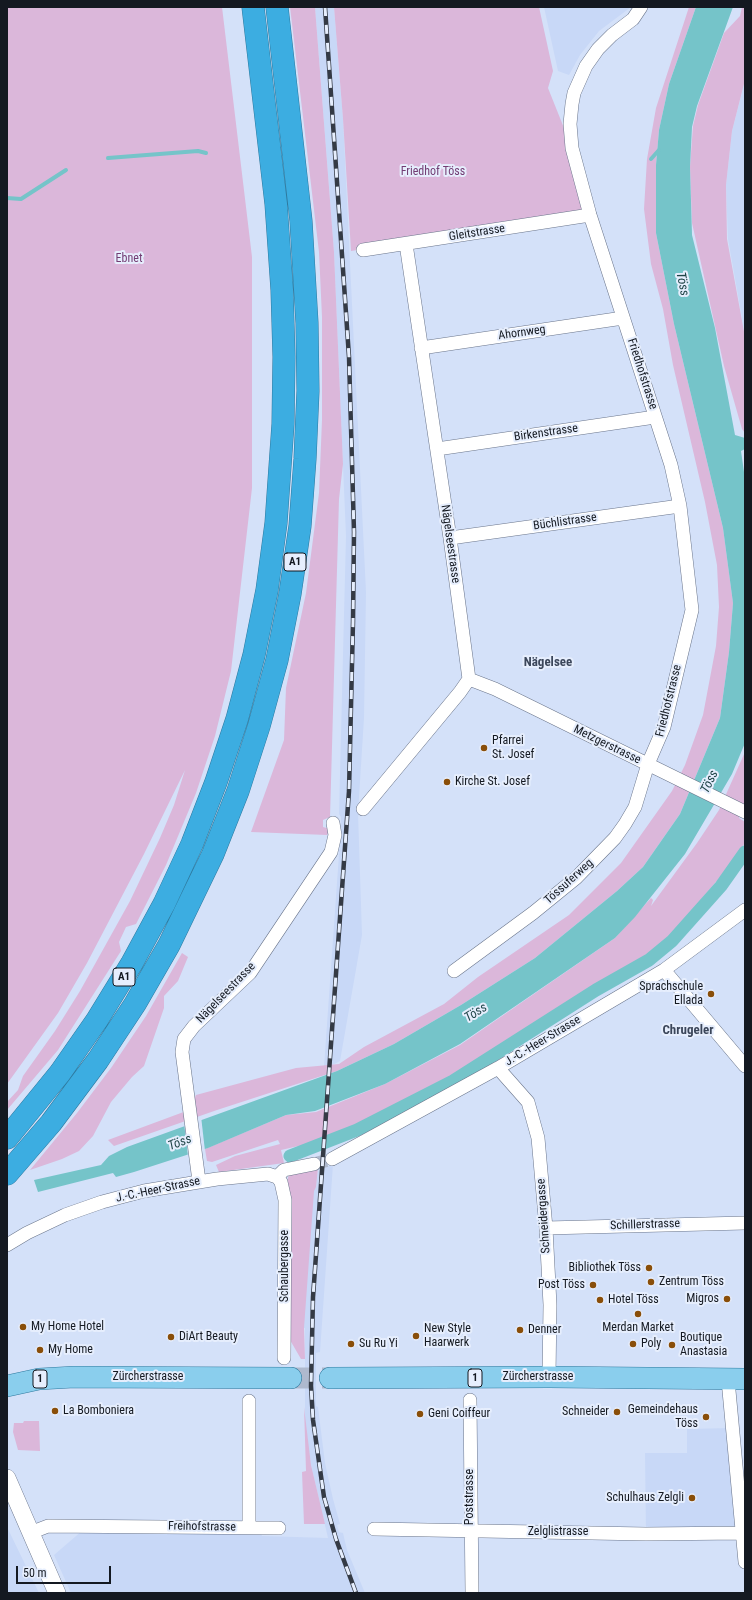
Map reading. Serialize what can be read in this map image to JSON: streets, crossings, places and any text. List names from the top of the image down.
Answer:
{
  "streets": {
    "highway": ["A1"],
    "main road": ["Zürcherstrasse", "1"],
    "street": [
      "Gleitstrasse",
      "Ahornweg",
      "Friedhofstrasse",
      "Birkenstrasse",
      "Büchlistrasse",
      "Nägelseestrasse",
      "Metzgerstrasse",
      "Tössuferweg",
      "J.-C.-Heer-Strasse",
      "Schneidergasse",
      "Schillerstrasse",
      "Schaubergasse",
      "Poststrasse",
      "Freihofstrasse",
      "Zelglistrasse"
    ]
  },
  "crossings": [
    ["Gleitstrasse", "Friedhofstrasse"],
    ["Gleitstrasse", "Nägelseestrasse"],
    ["Ahornweg", "Friedhofstrasse"],
    ["Ahornweg", "Nägelseestrasse"],
    ["Friedhofstrasse", "Birkenstrasse"],
    ["Friedhofstrasse", "Büchlistrasse"],
    ["Friedhofstrasse", "Metzgerstrasse"],
    ["Friedhofstrasse", "Tössuferweg"],
    ["Birkenstrasse", "Nägelseestrasse"],
    ["Büchlistrasse", "Nägelseestrasse"],
    ["Nägelseestrasse", "Metzgerstrasse"],
    ["Nägelseestrasse", "J.-C.-Heer-Strasse"],
    ["Metzgerstrasse", "Tössuferweg"],
    ["J.-C.-Heer-Strasse", "Schneidergasse"],
    ["J.-C.-Heer-Strasse", "Schaubergasse"],
    ["Schneidergasse", "Schillerstrasse"],
    ["Schneidergasse", "Zürcherstrasse"],
    ["Poststrasse", "Zelglistrasse"]
  ],
  "districts": ["Nägelsee", "Chrugeler"],
  "water": ["Töss"],
  "parks": ["Friedhof Töss", "Ebnet"],
  "places": [
    "Pfarrei St. Josef",
    "Kirche St. Josef",
    "Sprachschule Ellada",
    "Bibliothek Töss",
    "Zentrum Töss",
    "Post Töss",
    "Migros",
    "Hotel Töss",
    "Merdan Market",
    "My Home Hotel",
    "Denner",
    "New Style Haarwerk",
    "DiArt Beauty",
    "Su Ru Yi",
    "Poly",
    "Boutique Anastasia",
    "My Home",
    "La Bomboniera",
    "Schneider",
    "Geni Coiffeur",
    "Gemeindehaus Töss",
    "Schulhaus Zelgli"
  ],
  "scale_bar": "50 m"
}
